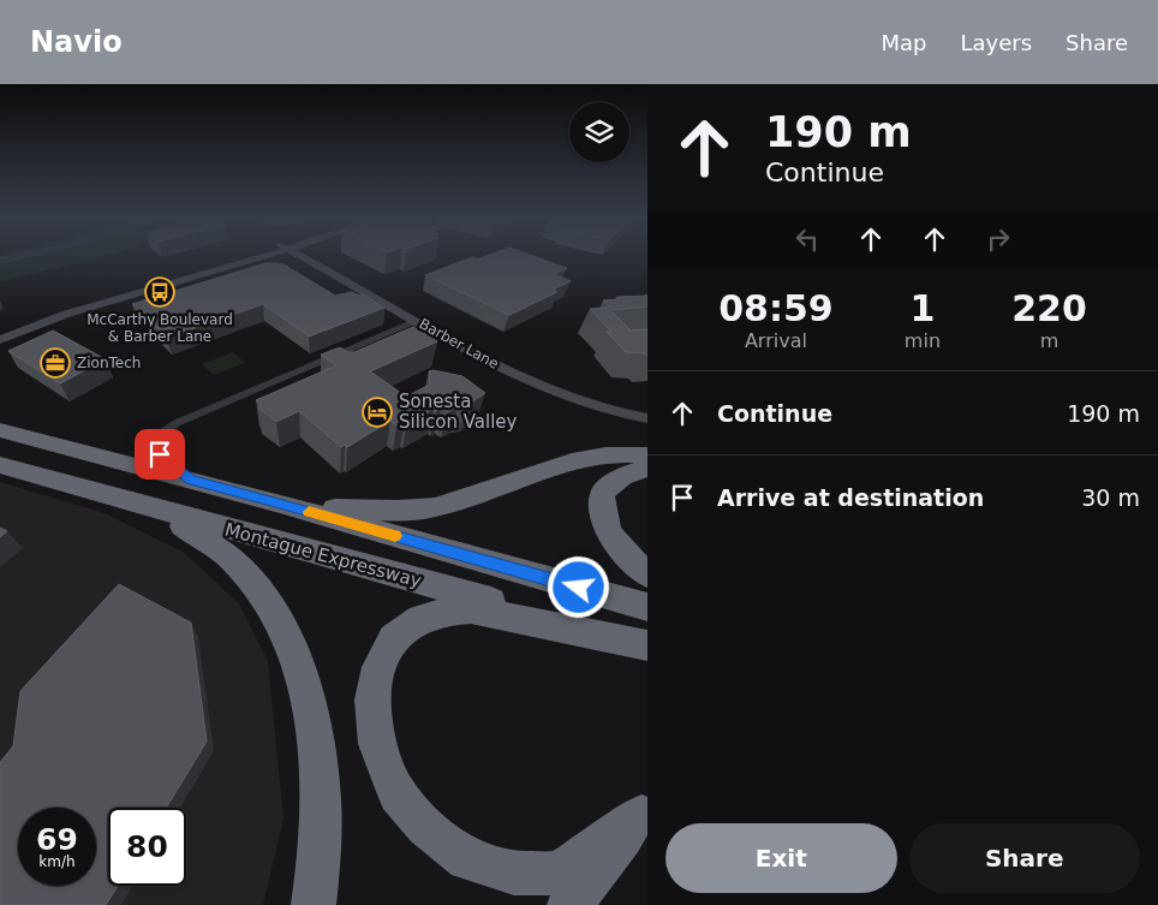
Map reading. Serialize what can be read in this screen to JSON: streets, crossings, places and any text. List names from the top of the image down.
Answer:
{
  "streets": {
    "highway": ["Montague Expressway"],
    "street": ["Barber Lane"]
  },
  "places": {
    "bus stop": ["McCarthy Boulevard & Barber Lane"],
    "office": ["ZionTech"],
    "hotel": ["Sonesta Silicon Valley"]
  },
  "page": {
    "header": "Navio",
    "nav": ["Map", "Layers", "Share"],
    "turn": ["190 m", "Continue"],
    "eta": [
      "08:59",
      "Arrival",
      "1",
      "min",
      "220",
      "m"
    ],
    "list": [
      {
        "name": "Continue",
        "value": "190 m"
      },
      {
        "name": "Arrive at destination",
        "value": "30 m"
      }
    ],
    "speed": "69 km/h",
    "limit": "80",
    "buttons": ["Exit", "Share"]
  }
}
